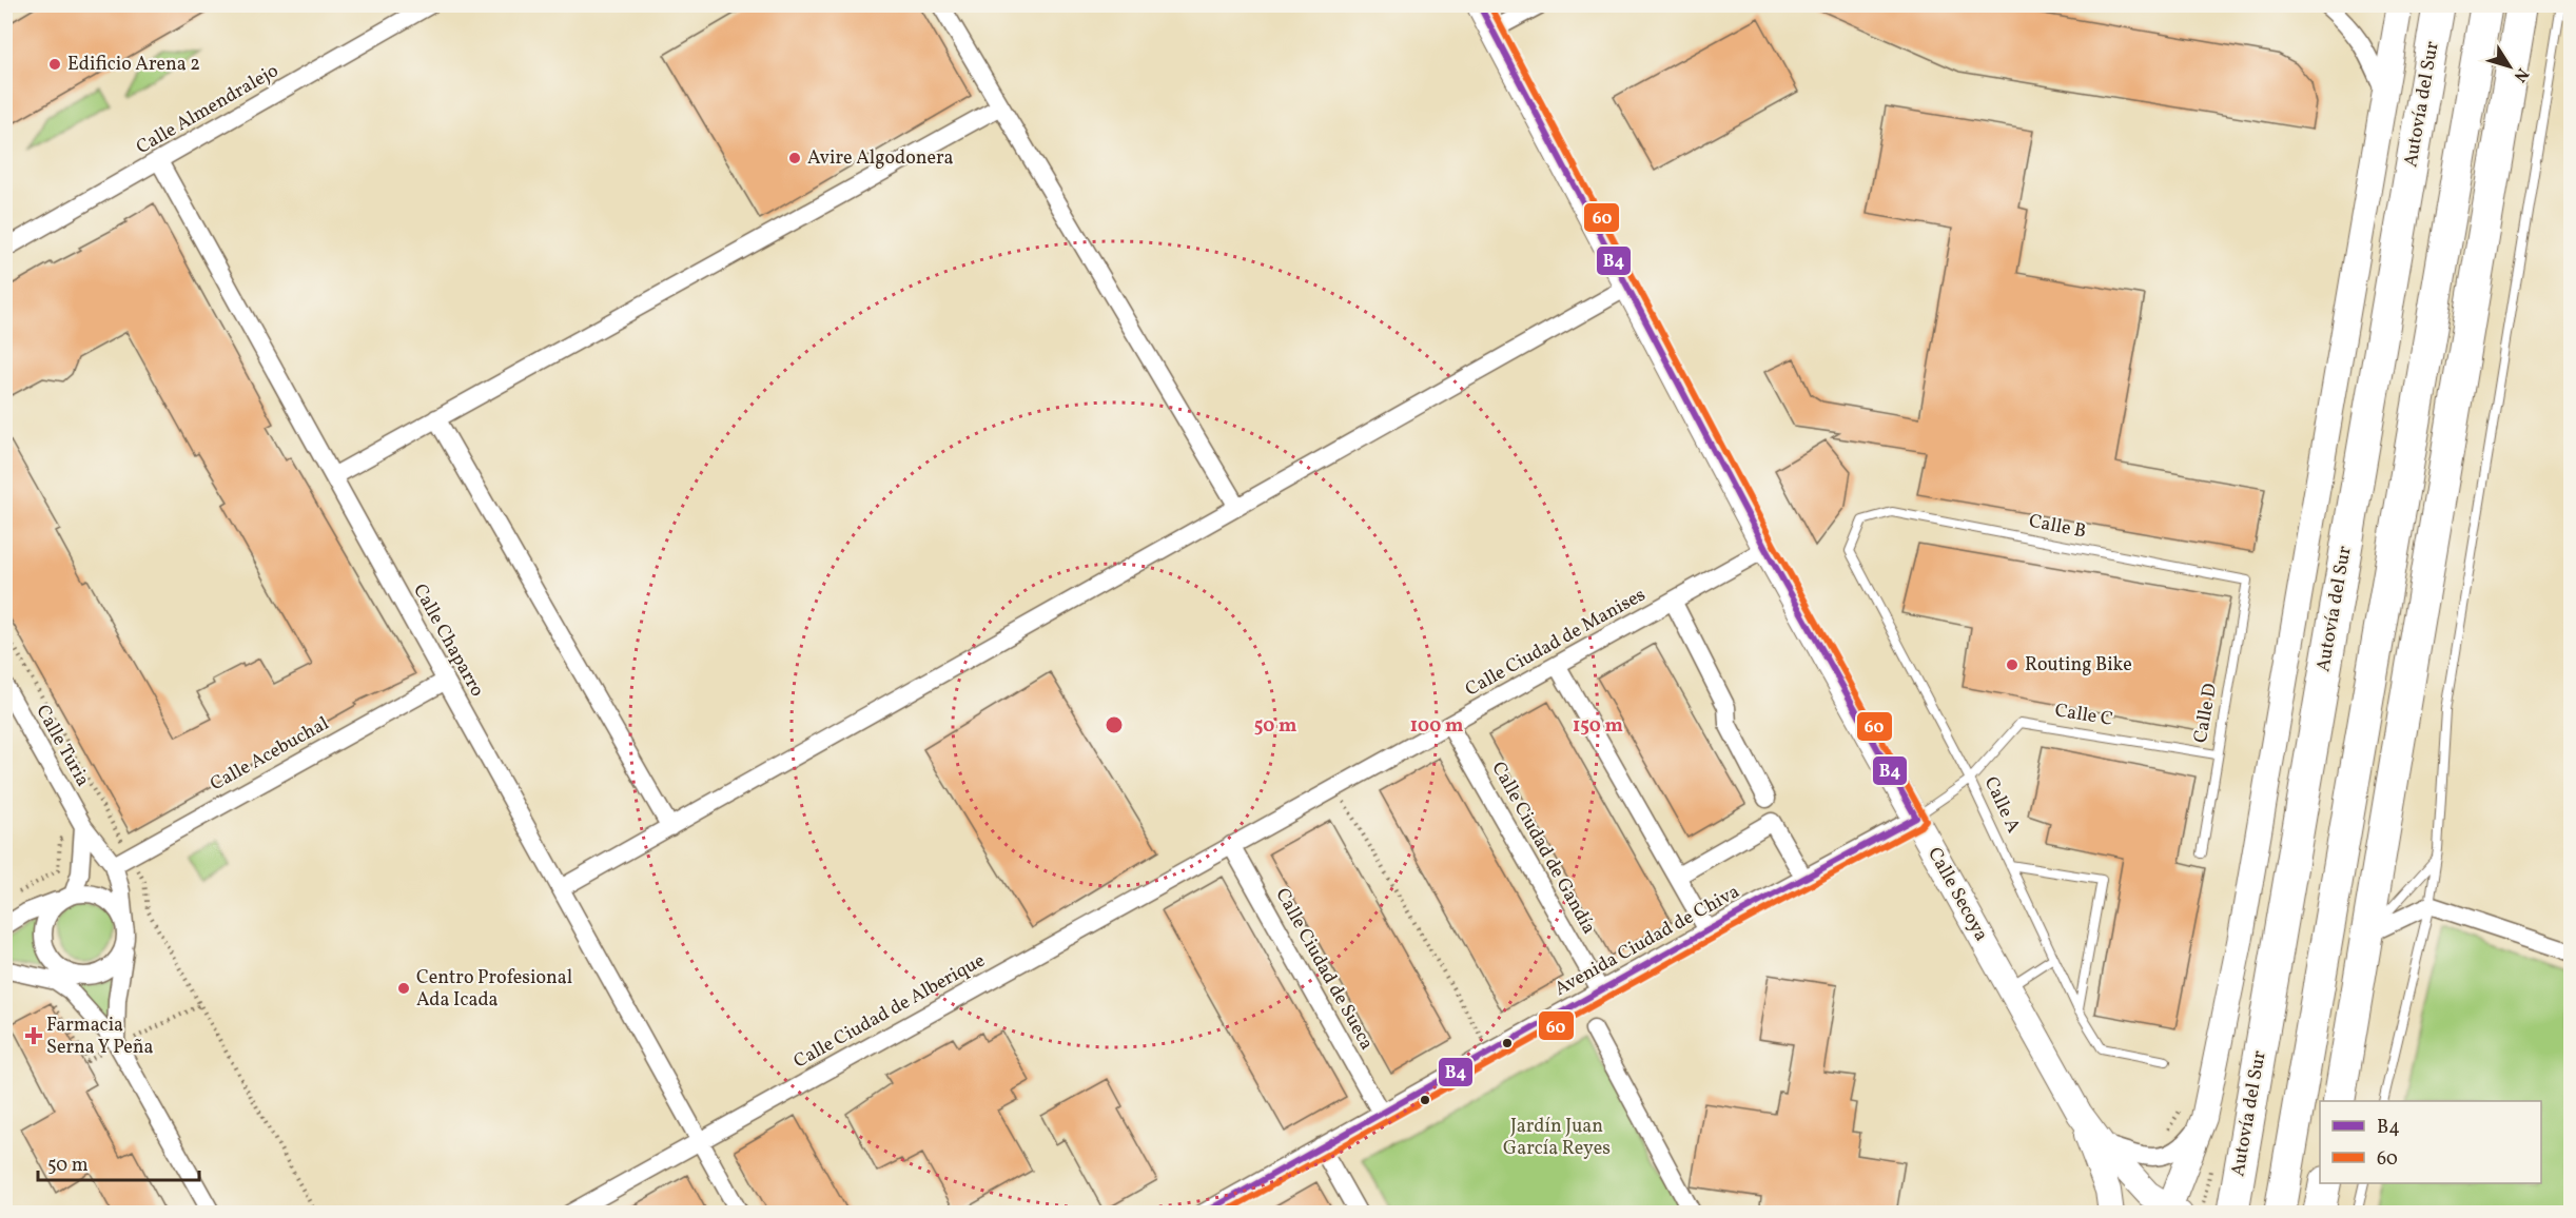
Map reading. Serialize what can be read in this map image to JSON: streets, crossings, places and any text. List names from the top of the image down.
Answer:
{
  "streets": {
    "highway": ["Autovía del Sur"],
    "main road": ["Calle Secoya"],
    "street": [
      "Calle Almendralejo",
      "Calle Chaparro",
      "Calle Ciudad de Manises",
      "Calle Turia",
      "Calle Acebuchal",
      "Calle Ciudad de Gandía",
      "Avenida Ciudad de Chiva",
      "Calle Ciudad de Sueca",
      "Calle Ciudad de Alberique"
    ],
    "lane": [
      "Calle B",
      "Calle D",
      "Calle C",
      "Calle A"
    ]
  },
  "crossings": [
    ["Calle Almendralejo", "Calle Chaparro"],
    ["Calle B", "Calle D"],
    ["Calle B", "Calle A"],
    ["Calle Chaparro", "Calle Acebuchal"],
    ["Calle Chaparro", "Calle Ciudad de Alberique"],
    ["Calle Ciudad de Manises", "Calle Ciudad de Gandía"],
    ["Calle Ciudad de Manises", "Calle Secoya"],
    ["Calle Ciudad de Manises", "Calle Ciudad de Sueca"],
    ["Calle Ciudad de Manises", "Calle Ciudad de Alberique"],
    ["Calle D", "Calle C"],
    ["Calle C", "Calle A"],
    ["Calle Turia", "Calle Acebuchal"],
    ["Calle Ciudad de Gandía", "Avenida Ciudad de Chiva"],
    ["Calle Secoya", "Avenida Ciudad de Chiva"],
    ["Avenida Ciudad de Chiva", "Calle Ciudad de Sueca"],
    ["Calle Ciudad de Sueca", "Calle Ciudad de Alberique"]
  ],
  "parks": ["Jardín Juan García Reyes"],
  "places": {
    "other": [
      "Edificio Arena 2",
      "Avire Algodonera",
      "Routing Bike",
      "Centro Profesional Ada Icada"
    ],
    "health": ["Farmacia Serna Y Peña"]
  },
  "lines": ["transit line B4", "transit line 60"],
  "legend": ["B4", "60"],
  "scale_bar": "50 m",
  "north": "bottom right",
  "rings": ["50 m", "100 m", "150 m"]
}
